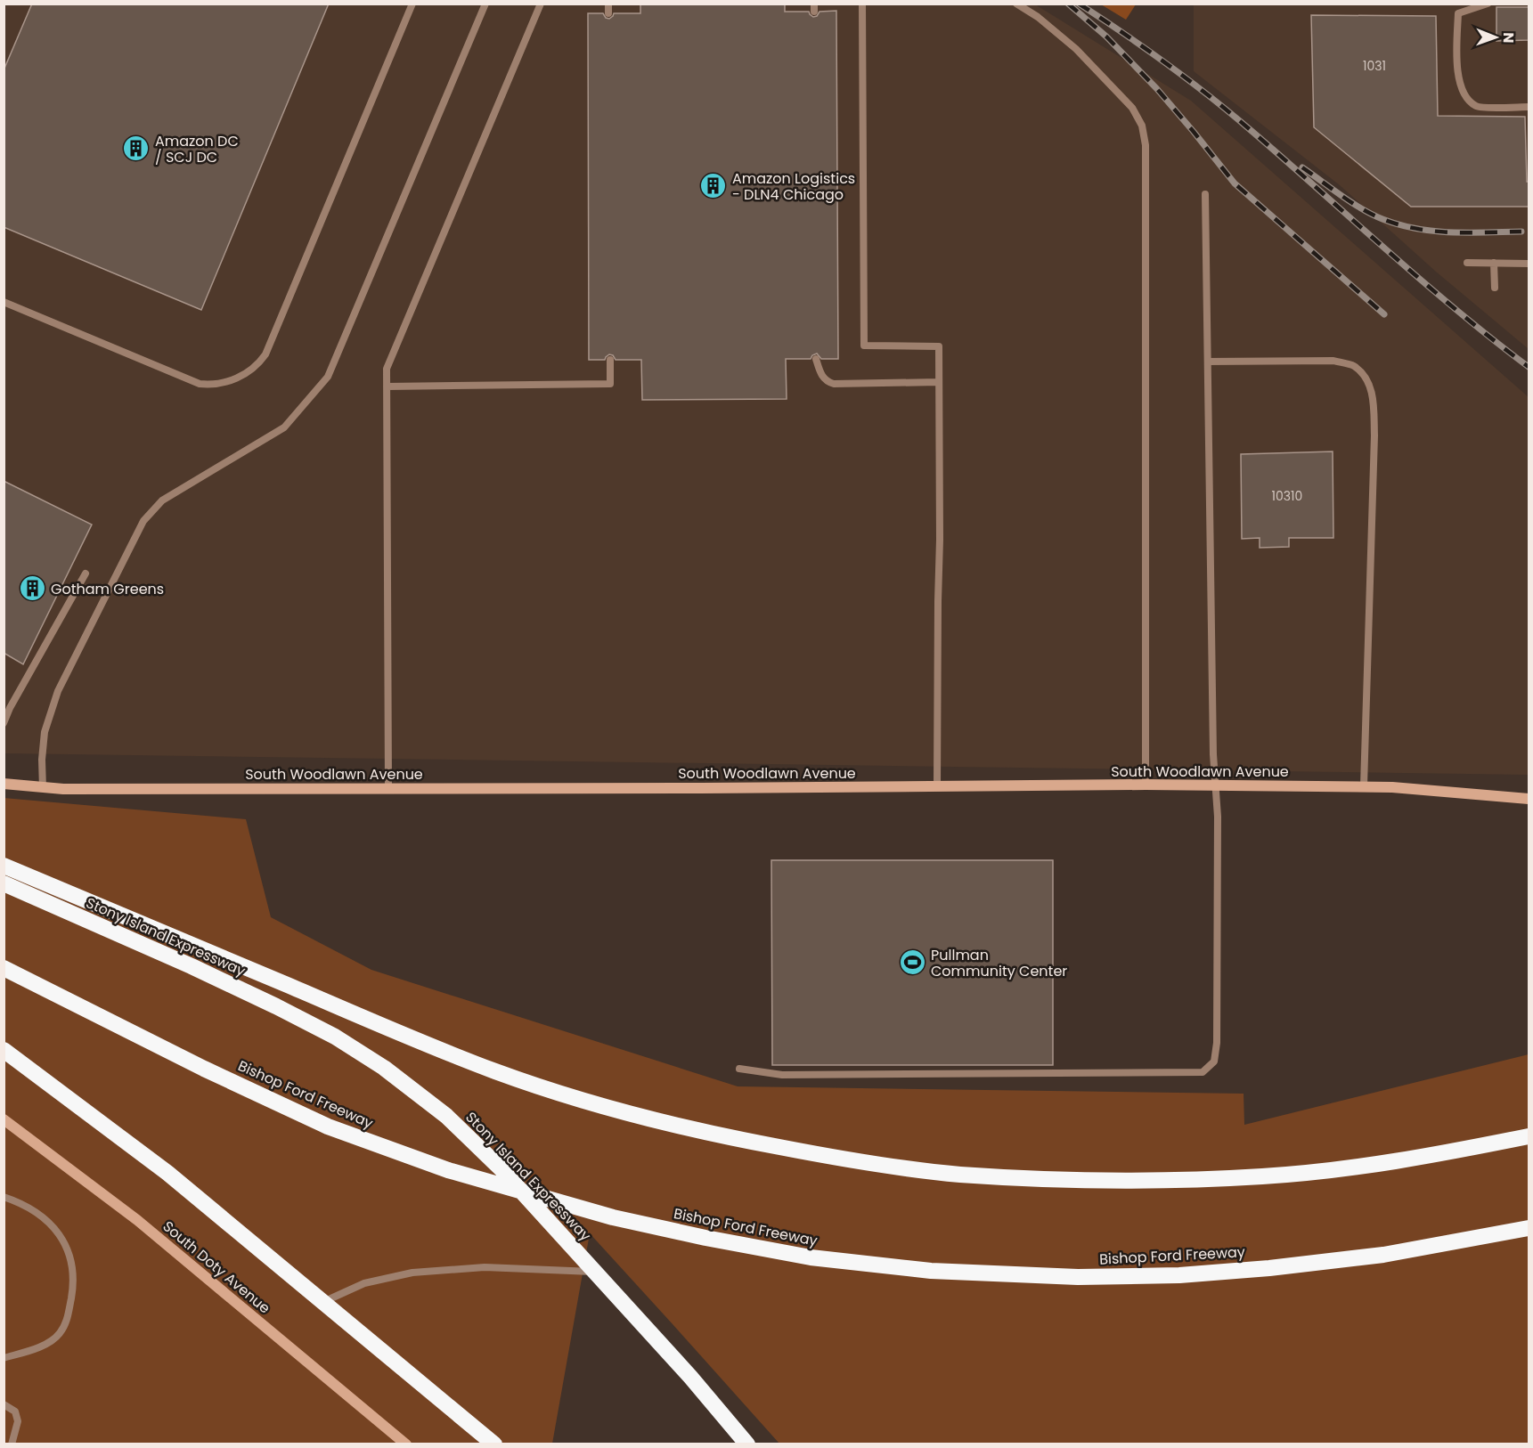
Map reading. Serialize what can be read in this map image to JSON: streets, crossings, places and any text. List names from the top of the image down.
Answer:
{
  "streets": {
    "highway": ["Stony Island Expressway", "Bishop Ford Freeway"],
    "street": ["South Woodlawn Avenue", "South Doty Avenue"]
  },
  "places": {
    "building": ["Amazon DC / SCJ DC", "Amazon Logistics - DLN4 Chicago", "Gotham Greens"],
    "sports": ["Pullman Community Center"]
  },
  "house_numbers": ["1031", "10310"],
  "north": "right"
}
